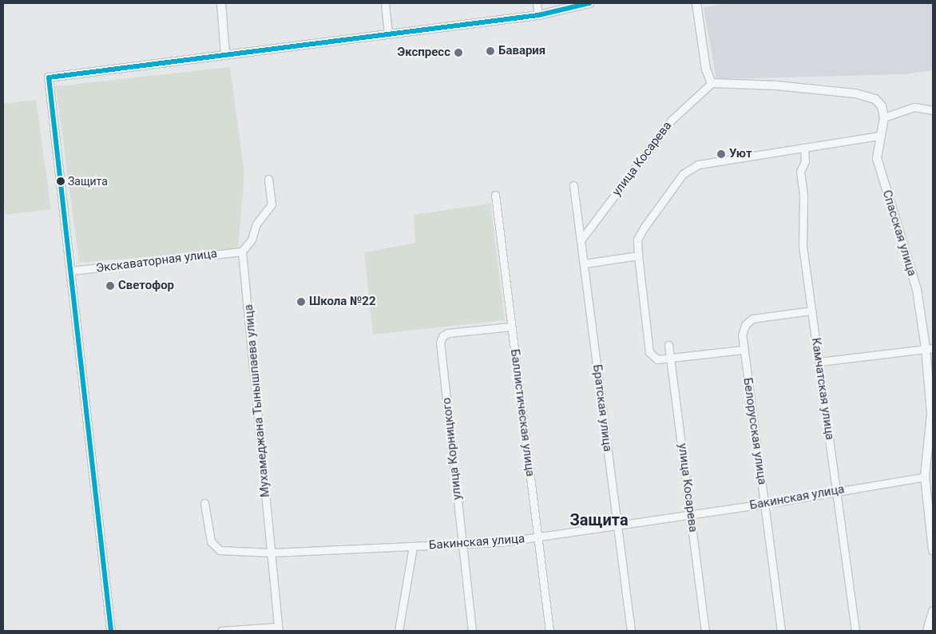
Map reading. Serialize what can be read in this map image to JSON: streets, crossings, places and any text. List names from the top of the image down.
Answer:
{
  "streets": {
    "street": [
      "улица Косарева",
      "Спасская улица",
      "Экскаваторная улица",
      "Камчатская улица",
      "Мухамеджана Тынышпаева улица",
      "Братская улица",
      "Баллистическая улица",
      "Белорусская улица",
      "улица Корницкого",
      "Бакинская улица"
    ]
  },
  "crossings": [
    ["улица Косарева", "Братская улица"],
    ["улица Косарева", "Бакинская улица"],
    ["Спасская улица", "Бакинская улица"],
    ["Экскаваторная улица", "Мухамеджана Тынышпаева улица"],
    ["Камчатская улица", "Белорусская улица"],
    ["Камчатская улица", "Бакинская улица"],
    ["Мухамеджана Тынышпаева улица", "Бакинская улица"],
    ["Братская улица", "Бакинская улица"],
    ["Баллистическая улица", "улица Корницкого"],
    ["Баллистическая улица", "Бакинская улица"],
    ["Белорусская улица", "Бакинская улица"],
    ["улица Корницкого", "Бакинская улица"]
  ],
  "districts": ["Защита"],
  "places": [
    "Бавария",
    "Экспресс",
    "Уют",
    "Защита",
    "Светофор",
    "Школа №22"
  ]
}
